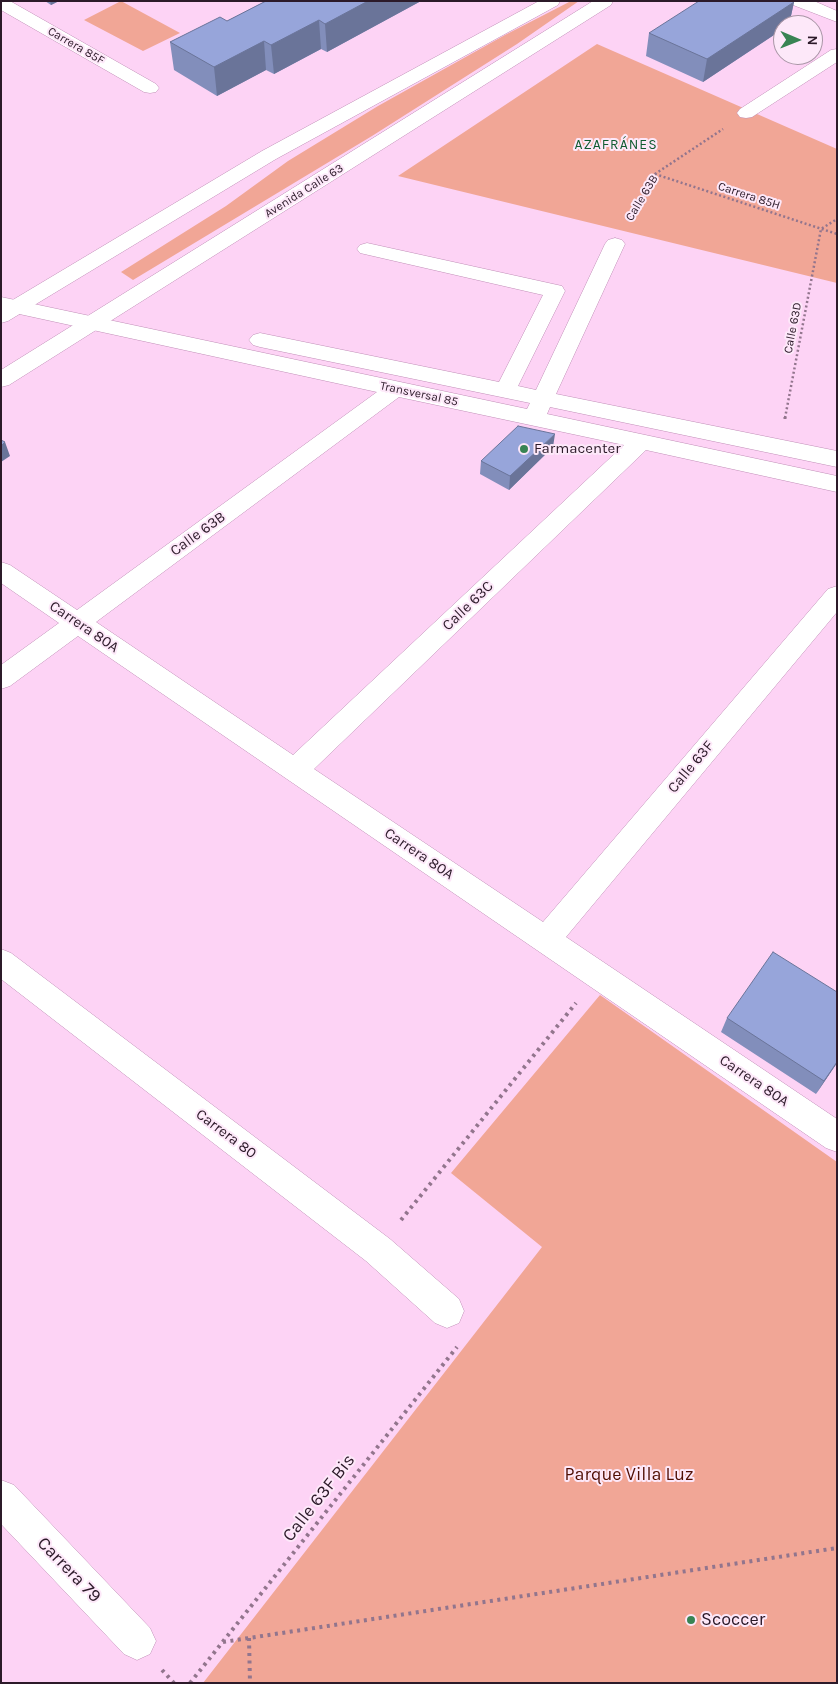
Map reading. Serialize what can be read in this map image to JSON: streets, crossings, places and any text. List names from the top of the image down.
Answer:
{
  "streets": {
    "street": [
      "Carrera 85F",
      "Avenida Calle 63",
      "Calle 63B",
      "Transversal 85",
      "Calle 63C",
      "Carrera 80A",
      "Calle 63F",
      "Carrera 80",
      "Carrera 79"
    ],
    "path": ["Carrera 85H", "Calle 63D", "Calle 63F Bis"]
  },
  "crossings": [
    ["Avenida Calle 63", "Transversal 85"],
    ["Carrera 85H", "Calle 63B"],
    ["Carrera 85H", "Calle 63D"],
    ["Calle 63B", "Transversal 85"],
    ["Calle 63B", "Carrera 80A"],
    ["Calle 63D", "Transversal 85"],
    ["Transversal 85", "Calle 63C"],
    ["Calle 63C", "Carrera 80A"],
    ["Carrera 80A", "Calle 63F"]
  ],
  "districts": ["AZAFRÁNES"],
  "parks": ["Parque Villa Luz"],
  "places": ["Farmacenter", "Scoccer"],
  "north": "right"
}
